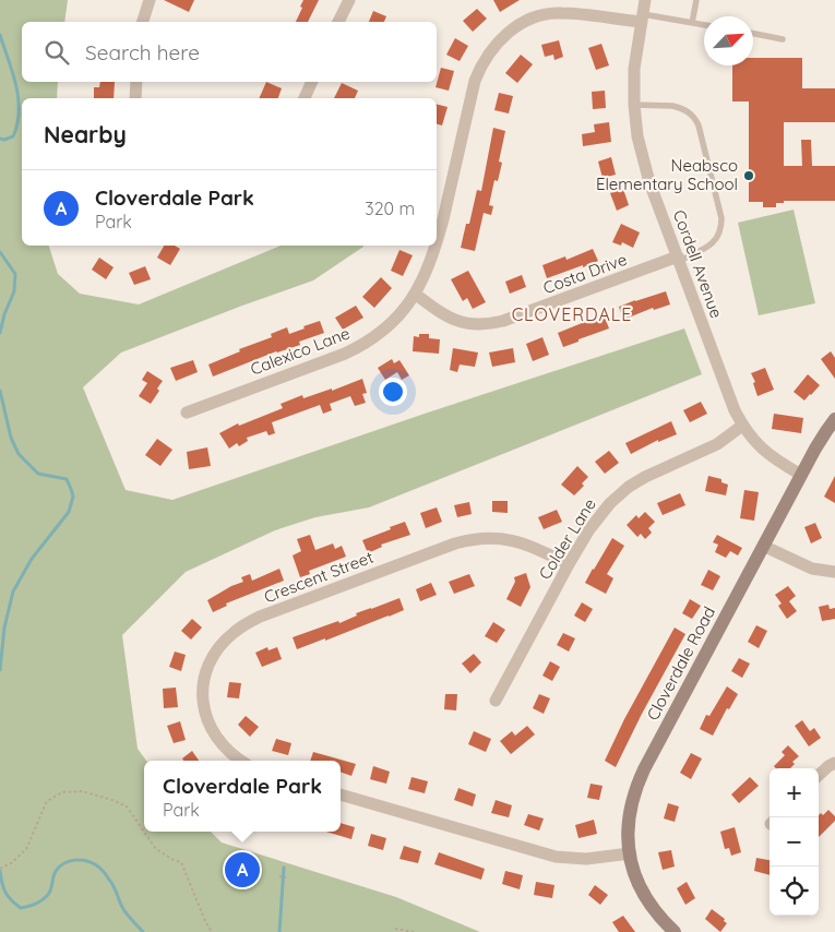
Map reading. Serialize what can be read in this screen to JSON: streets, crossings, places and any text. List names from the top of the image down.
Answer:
{
  "streets": {
    "street": [
      "Cordell Avenue",
      "Costa Drive",
      "Calexico Lane",
      "Colder Lane",
      "Crescent Street",
      "Cloverdale Road"
    ]
  },
  "crossings": [
    ["Cordell Avenue", "Costa Drive"],
    ["Cordell Avenue", "Calexico Lane"],
    ["Cordell Avenue", "Colder Lane"],
    ["Cordell Avenue", "Cloverdale Road"],
    ["Costa Drive", "Calexico Lane"],
    ["Colder Lane", "Crescent Street"]
  ],
  "districts": ["CLOVERDALE"],
  "places": ["Neabsco Elementary School"],
  "north": "top right",
  "page": {
    "search": "Search here",
    "heading": "Nearby",
    "list": [
      {
        "mark": "A",
        "name": "Cloverdale Park",
        "note": "Park",
        "value": "320 m"
      }
    ],
    "popup": ["Cloverdale Park", "Park"],
    "map_buttons": ["+", "−"],
    "pins": "A"
  }
}
